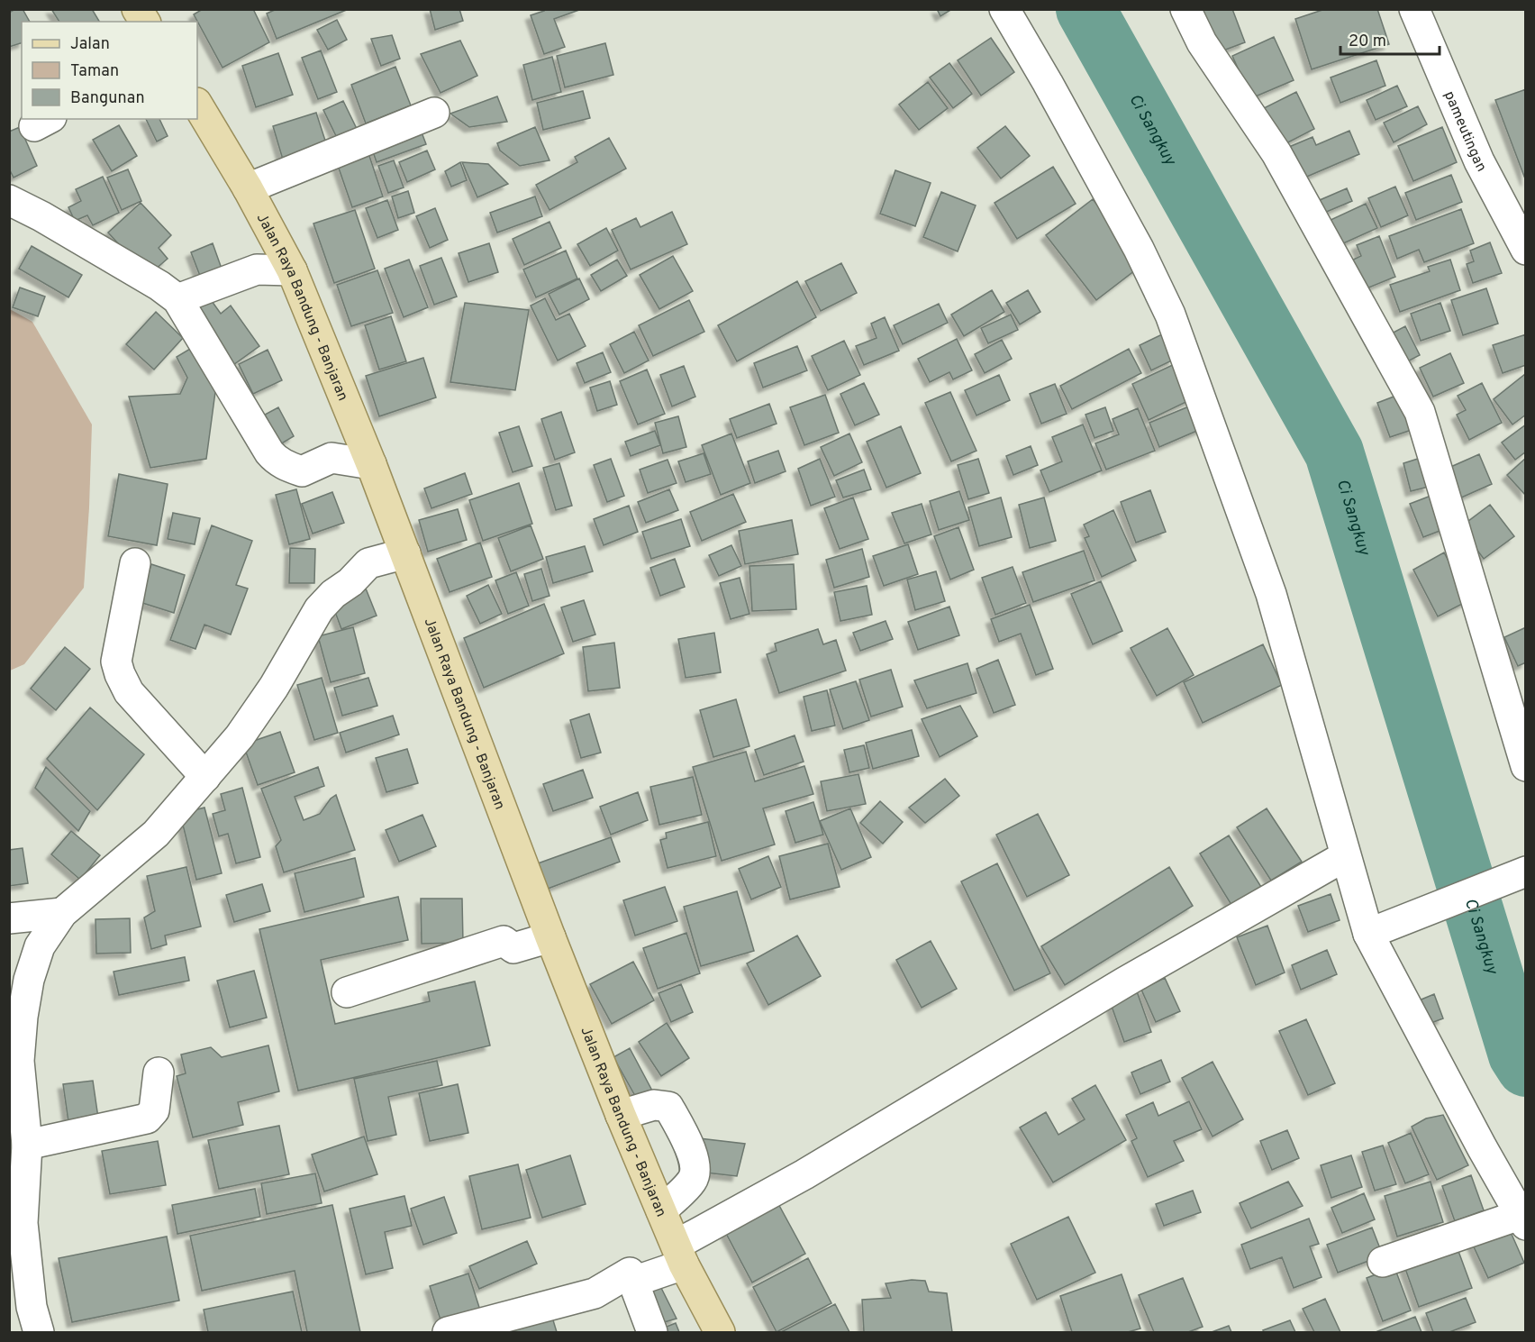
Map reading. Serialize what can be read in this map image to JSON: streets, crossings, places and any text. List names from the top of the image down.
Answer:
{
  "streets": {
    "main road": ["Jalan Raya Bandung - Banjaran"],
    "street": ["pameutingan"]
  },
  "water": ["Ci Sangkuy"],
  "legend": ["Jalan", "Taman", "Bangunan"],
  "scale_bar": "20 m"
}
